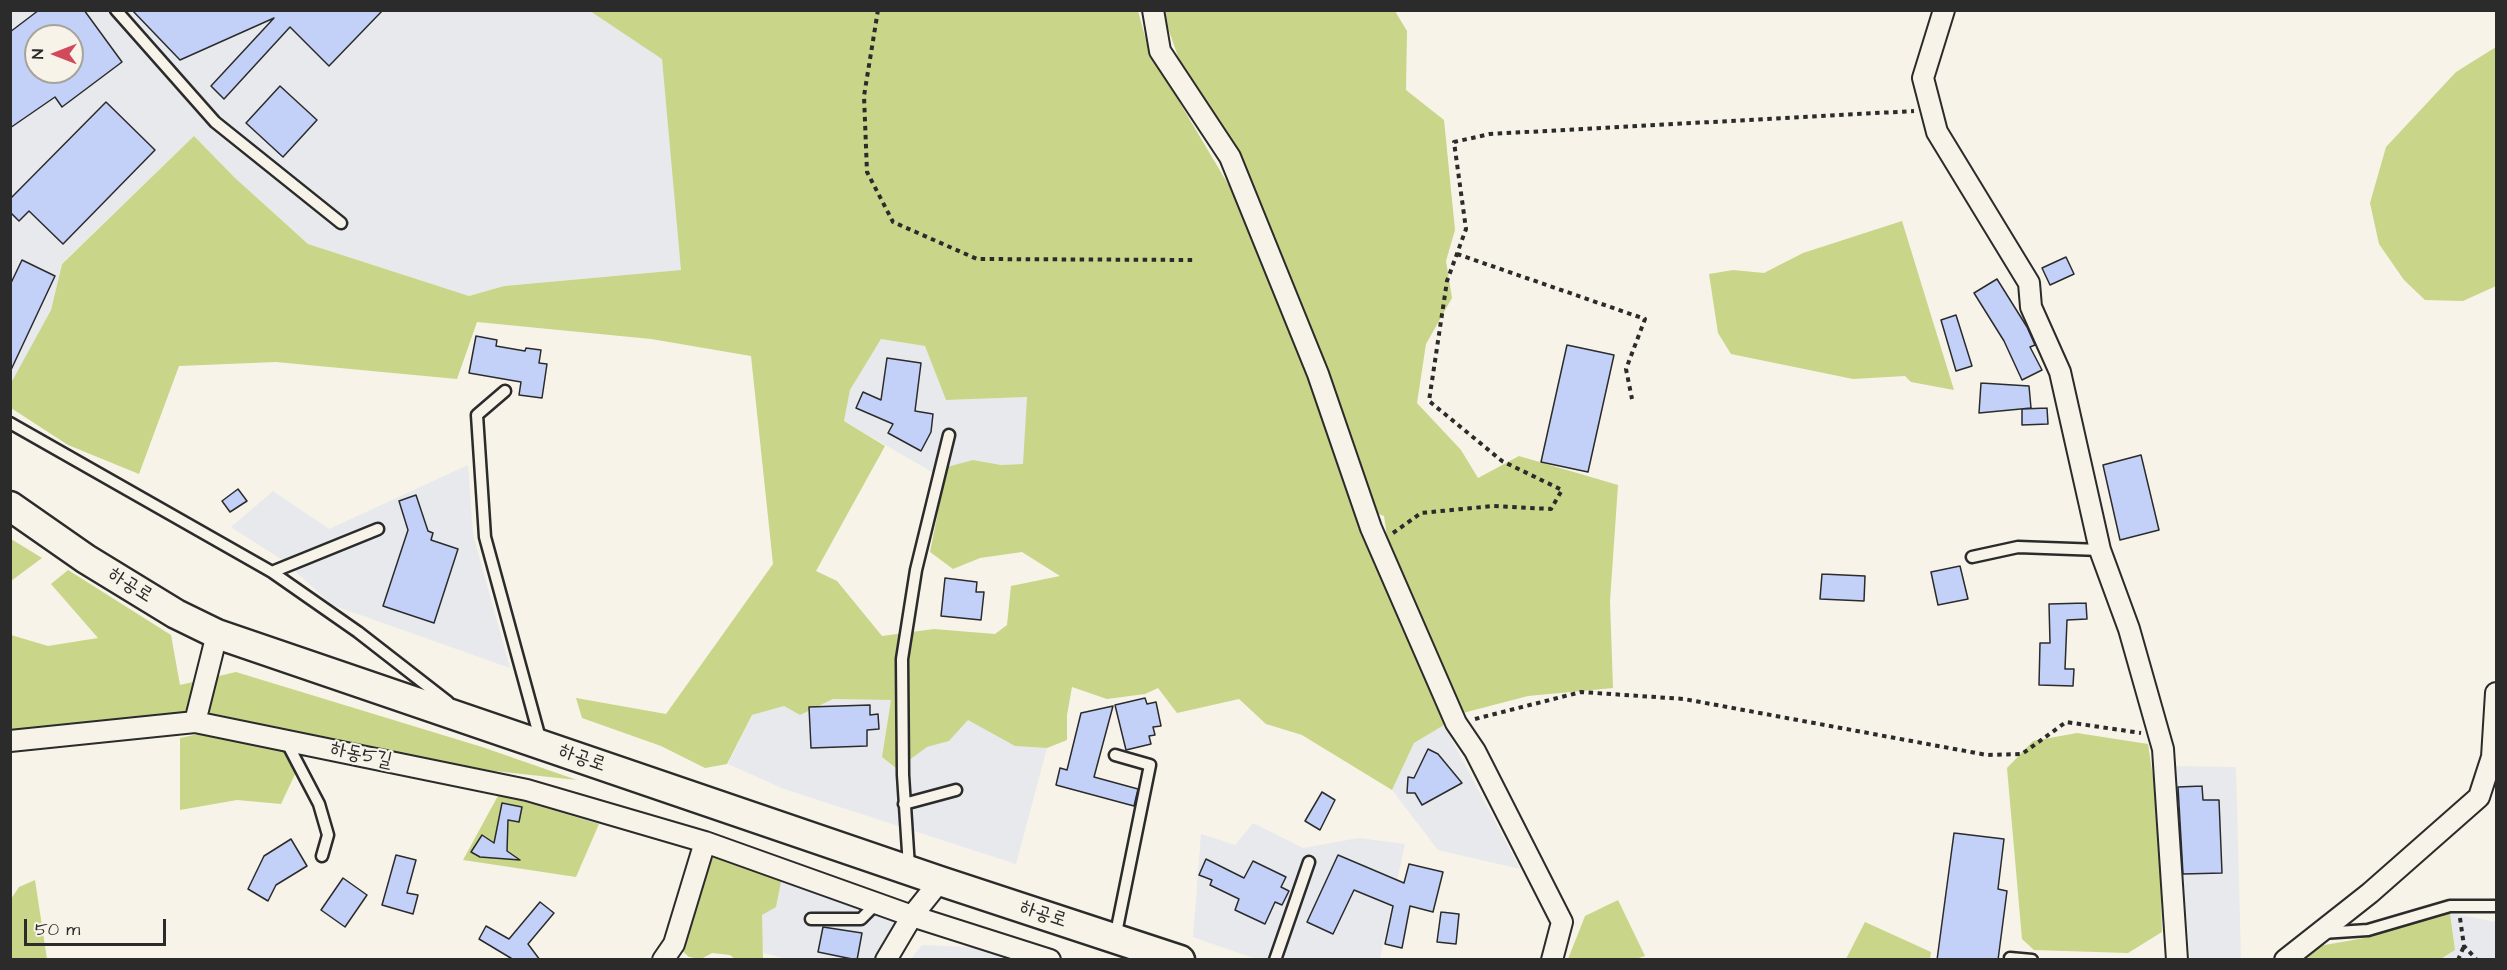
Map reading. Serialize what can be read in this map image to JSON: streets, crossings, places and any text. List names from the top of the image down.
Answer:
{
  "streets": {
    "main road": ["하공로"],
    "street": ["하동5길"]
  },
  "scale_bar": "50 m",
  "north": "left"
}
